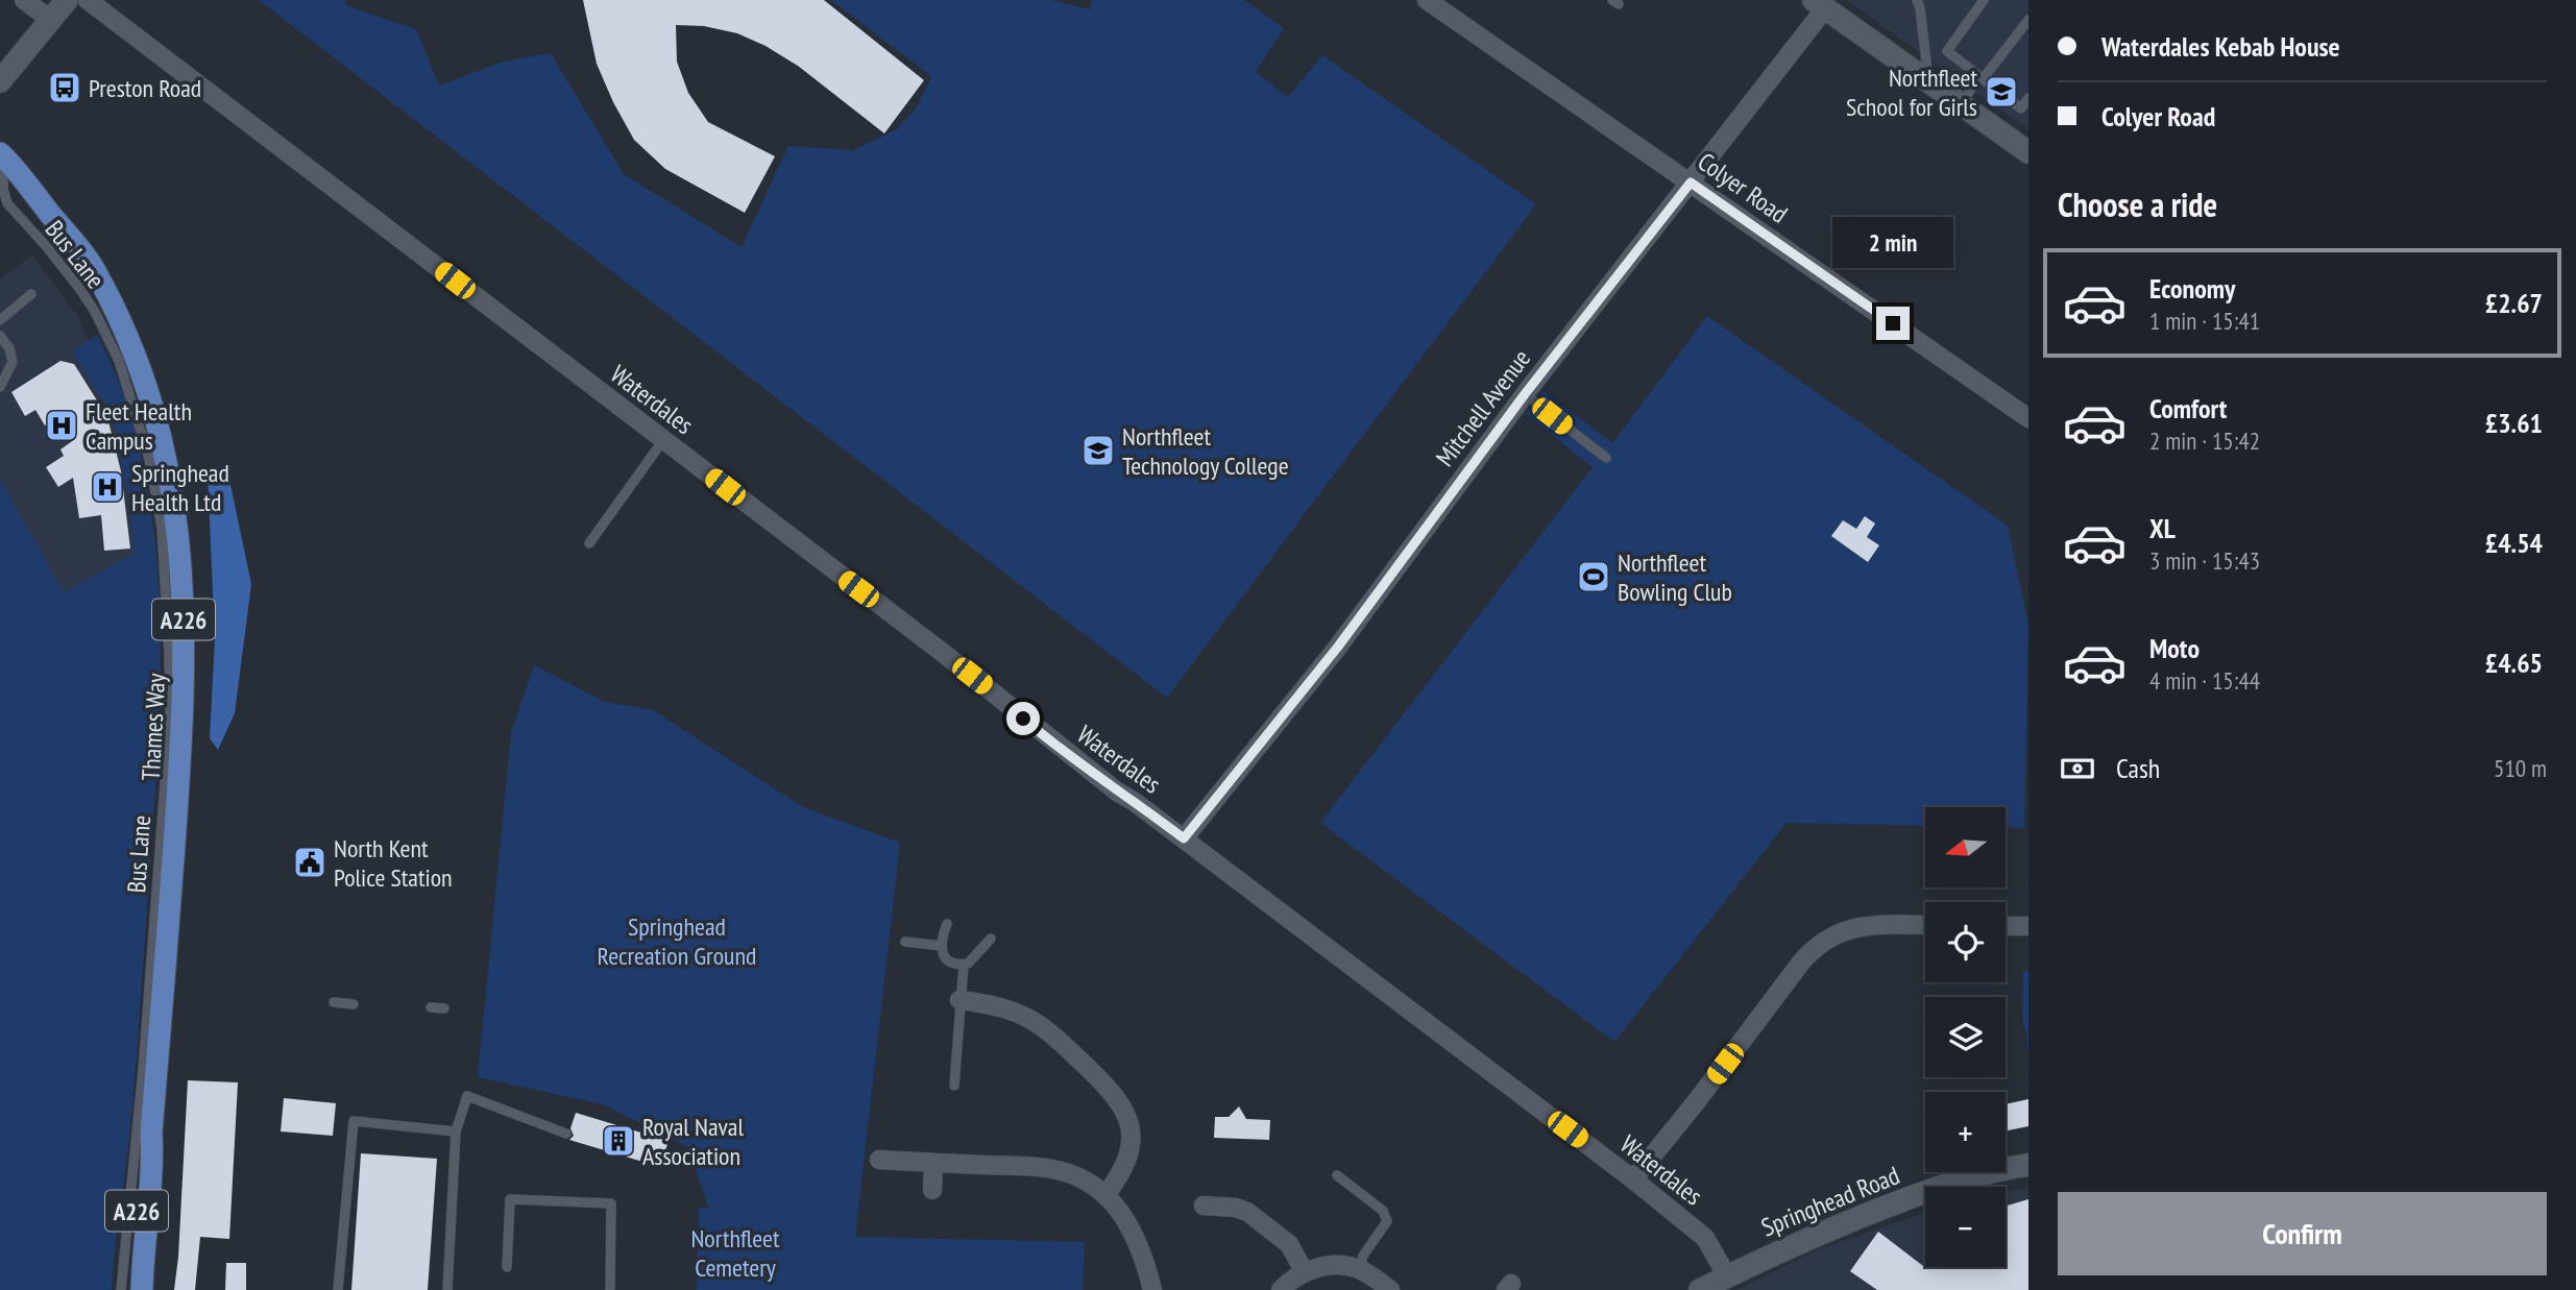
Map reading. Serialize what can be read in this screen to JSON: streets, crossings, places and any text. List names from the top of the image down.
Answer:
{
  "streets": {
    "main road": ["A226", "Thames Way"],
    "street": [
      "Colyer Road",
      "Waterdales",
      "Mitchell Avenue",
      "Springhead Road"
    ],
    "lane": ["Bus Lane"]
  },
  "crossings": [
    ["Colyer Road", "Mitchell Avenue"],
    ["Bus Lane", "Thames Way"],
    ["Waterdales", "Mitchell Avenue"],
    ["Waterdales", "Springhead Road"]
  ],
  "parks": ["Springhead Recreation Ground", "Northfleet Cemetery"],
  "places": {
    "bus stop": ["Preston Road"],
    "school or university": ["Northfleet School for Girls", "Northfleet Technology College"],
    "hospital": ["Fleet Health Campus", "Springhead Health Ltd"],
    "sports": ["Northfleet Bowling Club"],
    "public building": ["North Kent Police Station"],
    "building": ["Royal Naval Association"]
  },
  "north": "left",
  "page": {
    "banner": ["Waterdales Kebab House", "Colyer Road"],
    "heading": "Choose a ride",
    "bubble": "2 min",
    "list": [
      {
        "name": "Economy",
        "note": "1 min · 15:41",
        "value": "£2.67"
      },
      {
        "name": "Comfort",
        "note": "2 min · 15:42",
        "value": "£3.61"
      },
      {
        "name": "XL",
        "note": "3 min · 15:43",
        "value": "£4.54"
      },
      {
        "name": "Moto",
        "note": "4 min · 15:44",
        "value": "£4.65"
      }
    ],
    "pay": ["Cash", "510 m"],
    "map_buttons": ["+", "−"],
    "buttons": "Confirm"
  }
}
